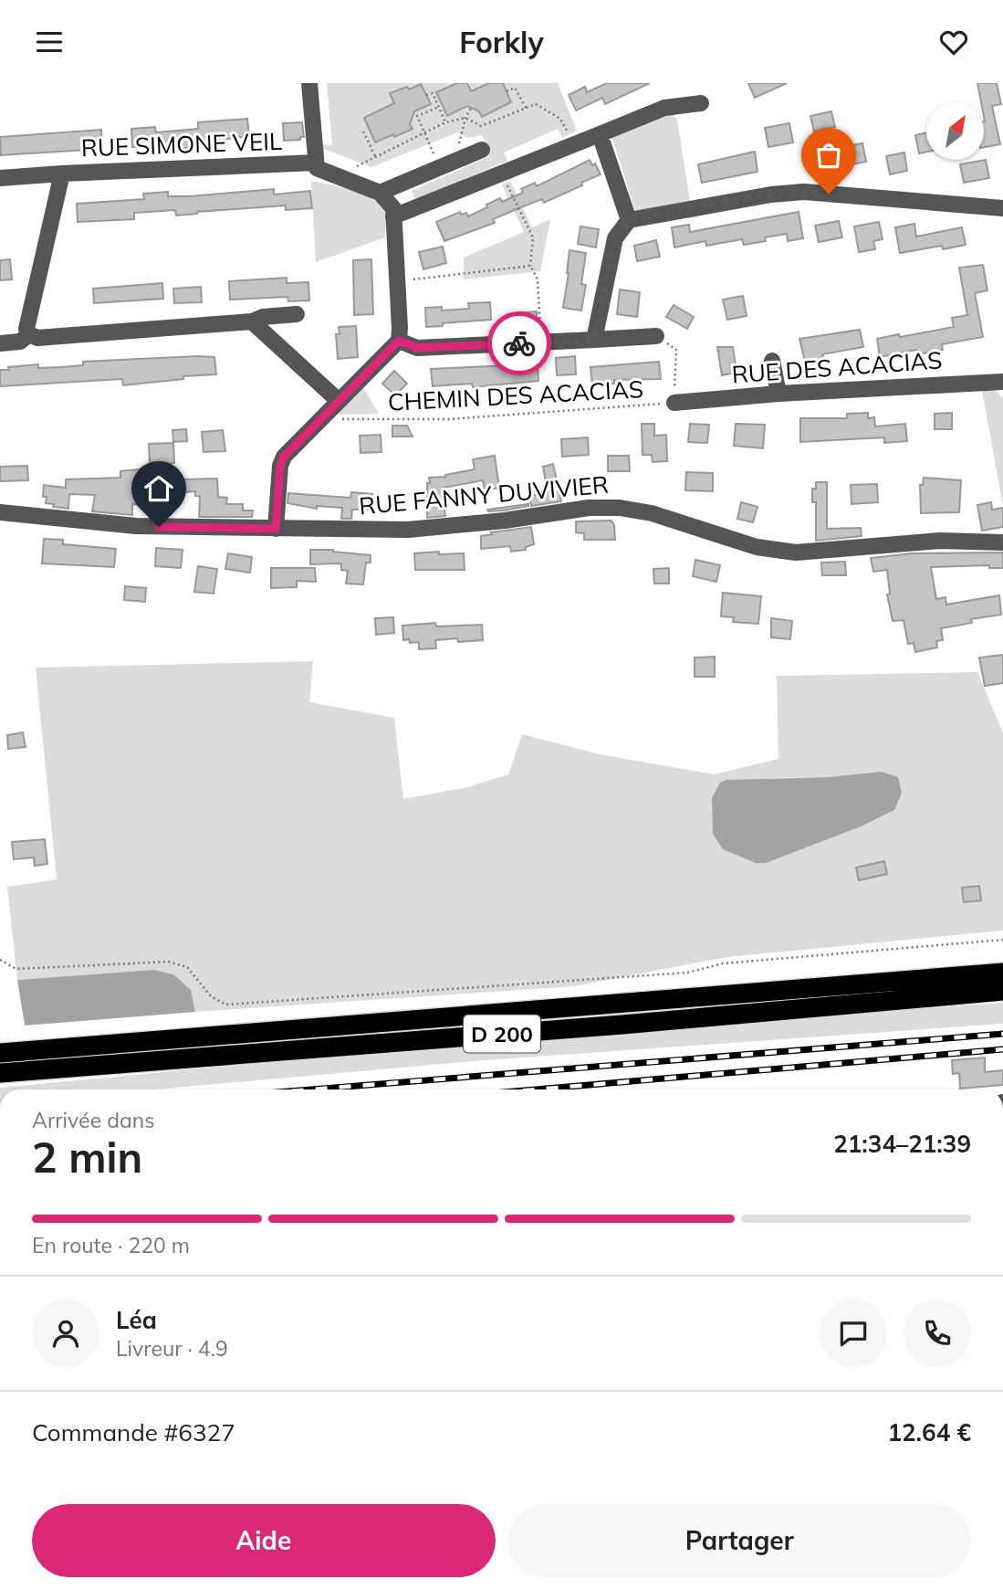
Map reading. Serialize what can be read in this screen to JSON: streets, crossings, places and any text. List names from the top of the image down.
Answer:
{
  "streets": {
    "highway": ["D 200"],
    "street": ["RUE SIMONE VEIL", "RUE DES ACACIAS", "RUE FANNY DUVIVIER"],
    "path": ["CHEMIN DES ACACIAS"]
  },
  "crossings": [
    ["RUE DES ACACIAS", "CHEMIN DES ACACIAS"]
  ],
  "north": "top right",
  "page": {
    "header": "Forkly",
    "heading": ["2 min", "Arrivée dans", "21:34–21:39"],
    "panel": [
      "Léa",
      "Livreur · 4.9",
      "Commande #6327",
      "12.64 €"
    ],
    "bar": "En route · 220 m",
    "buttons": ["Aide", "Partager"]
  }
}
